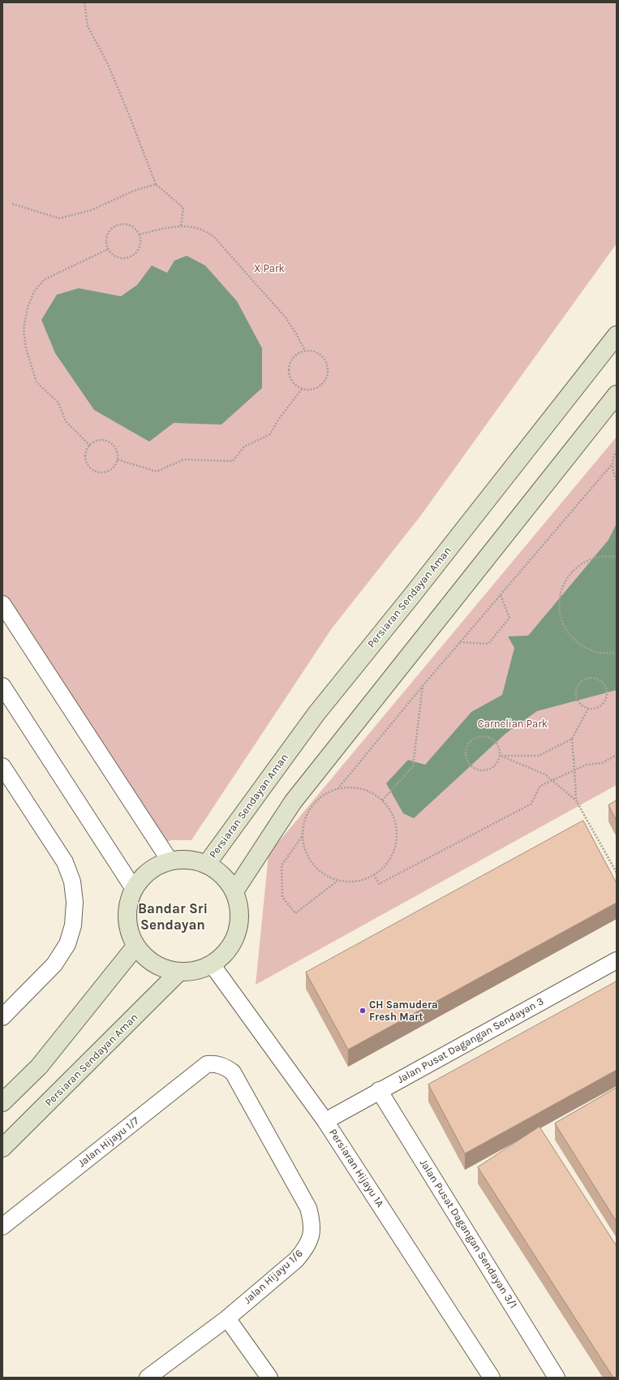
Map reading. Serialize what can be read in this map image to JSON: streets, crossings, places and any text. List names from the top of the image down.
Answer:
{
  "streets": {
    "street": [
      "Persiaran Sendayan Aman",
      "Jalan Pusat Dagangan Sendayan 3",
      "Jalan Hijayu 1/7",
      "Persiaran Hijayu 1A",
      "Jalan Pusat Dagangan Sendayan 3/1",
      "Jalan Hijayu 1/6"
    ]
  },
  "crossings": [
    ["Persiaran Sendayan Aman", "Persiaran Hijayu 1A"],
    ["Jalan Pusat Dagangan Sendayan 3", "Persiaran Hijayu 1A"],
    ["Jalan Pusat Dagangan Sendayan 3", "Jalan Pusat Dagangan Sendayan 3/1"],
    ["Jalan Hijayu 1/7", "Jalan Hijayu 1/6"]
  ],
  "districts": ["Bandar Sri Sendayan"],
  "parks": ["X Park", "Carnelian Park"],
  "places": ["CH Samudera Fresh Mart"]
}
